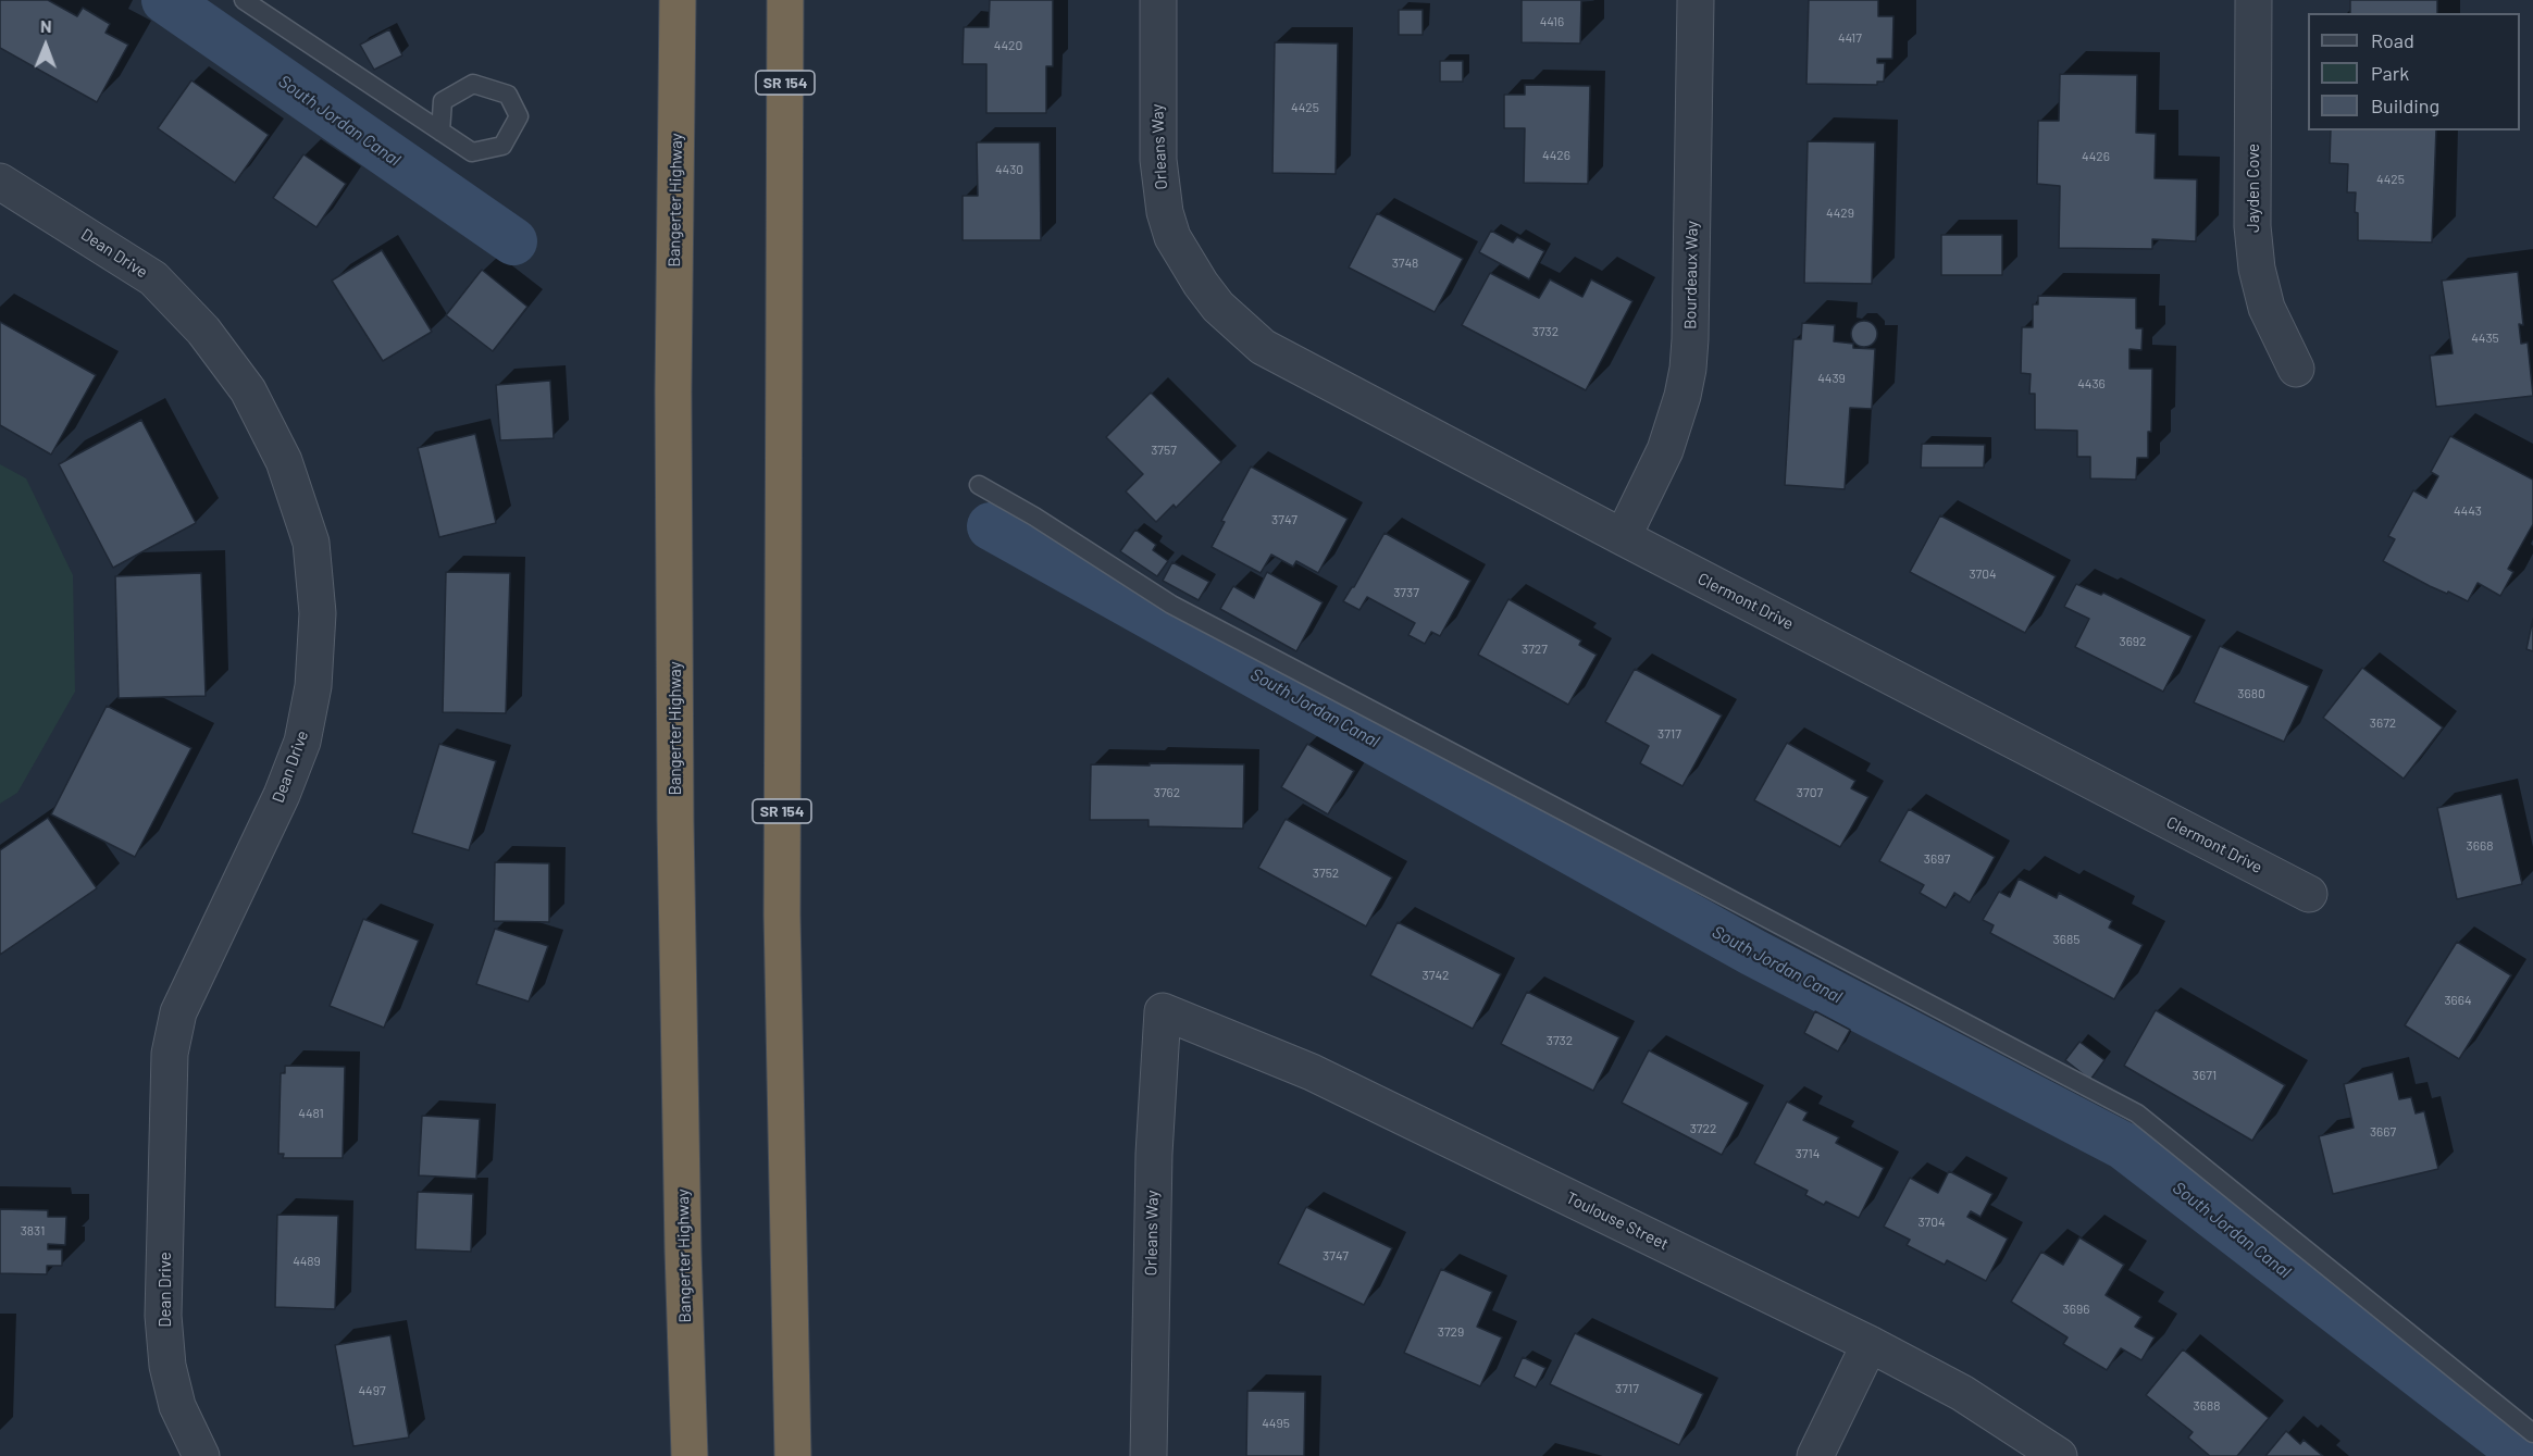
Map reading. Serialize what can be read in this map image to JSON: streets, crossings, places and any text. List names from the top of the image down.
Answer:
{
  "streets": {
    "highway": ["SR 154", "Bangerter Highway"],
    "street": [
      "Orleans Way",
      "Jayden Cove",
      "Dean Drive",
      "Bourdeaux Way",
      "Clermont Drive",
      "Toulouse Street"
    ]
  },
  "crossings": [
    ["Orleans Way", "Clermont Drive"],
    ["Orleans Way", "Toulouse Street"],
    ["Bourdeaux Way", "Clermont Drive"]
  ],
  "water": ["South Jordan Canal"],
  "house_numbers": [
    "4416",
    "4417",
    "4420",
    "4425",
    "4426",
    "4426",
    "4430",
    "4425",
    "4429",
    "3748",
    "3732",
    "4435",
    "4439",
    "4436",
    "3757",
    "4443",
    "3747",
    "3704",
    "3737",
    "3692",
    "3727",
    "3680",
    "3672",
    "3717",
    "3762",
    "3707",
    "3668",
    "3697",
    "3752",
    "3685",
    "3742",
    "3664",
    "3732",
    "3671",
    "4481",
    "3722",
    "3667",
    "3714",
    "3704",
    "3831",
    "3747",
    "4489",
    "3696",
    "3729",
    "3717",
    "4497",
    "3688",
    "4495"
  ],
  "legend": ["Road", "Park", "Building"],
  "north": "top"
}
